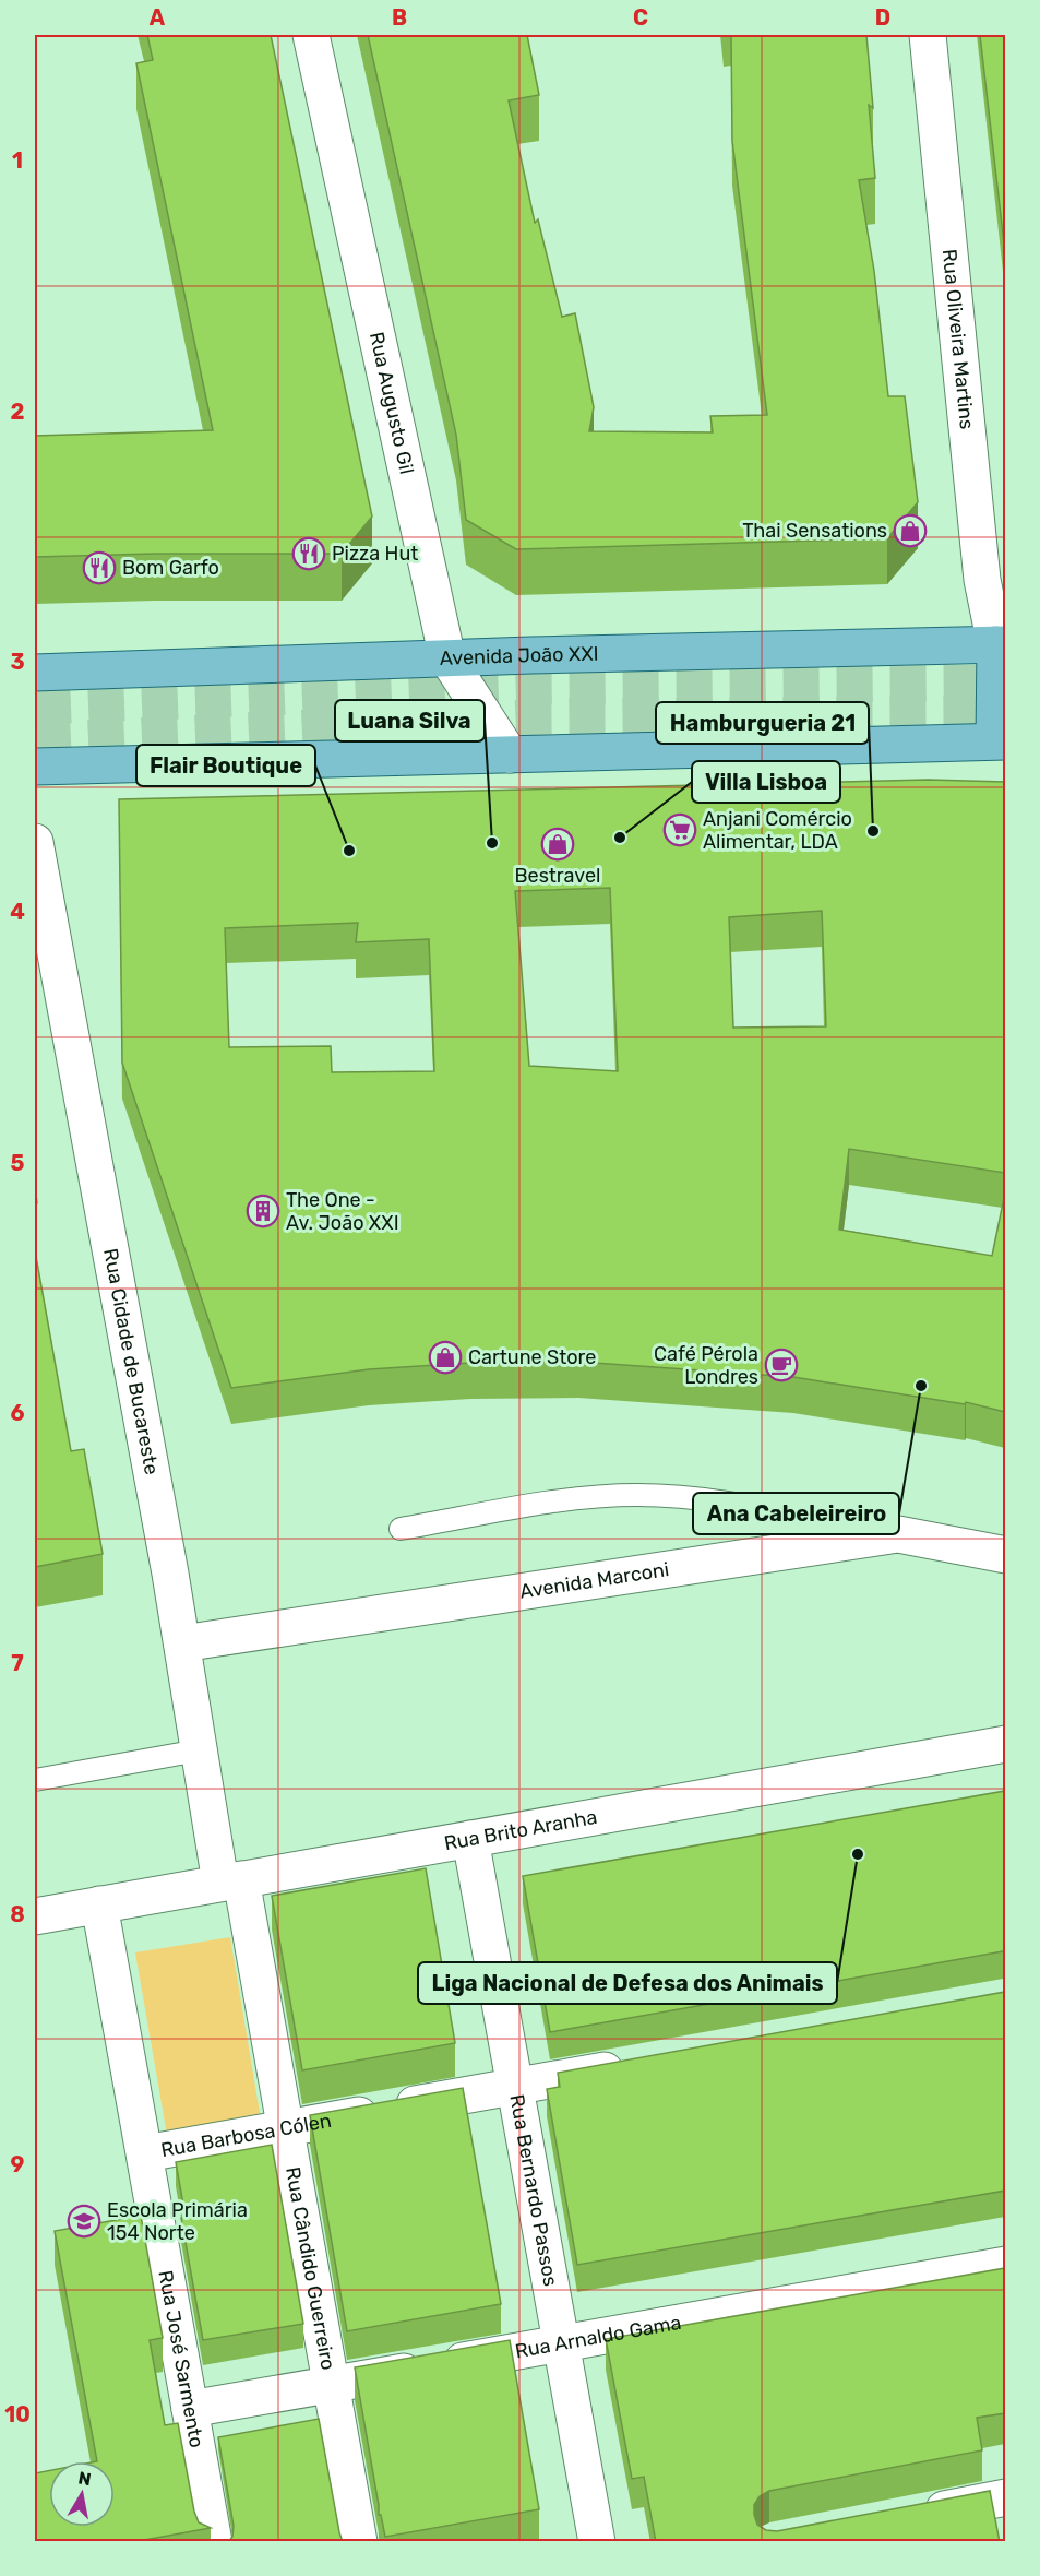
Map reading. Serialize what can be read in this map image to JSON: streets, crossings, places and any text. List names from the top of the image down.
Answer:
{
  "streets": {
    "main road": ["Avenida João XXI"],
    "street": [
      "Rua Oliveira Martins",
      "Rua Augusto Gil",
      "Rua Cidade de Bucareste",
      "Avenida Marconi",
      "Rua Brito Aranha",
      "Rua Barbosa Cólen",
      "Rua Bernardo Passos",
      "Rua Cândido Guerreiro",
      "Rua Arnaldo Gama",
      "Rua José Sarmento"
    ]
  },
  "crossings": [
    ["Rua Oliveira Martins", "Avenida João XXI"],
    ["Rua Augusto Gil", "Avenida João XXI"],
    ["Rua Cidade de Bucareste", "Avenida Marconi"],
    ["Rua Cidade de Bucareste", "Rua Brito Aranha"],
    ["Rua Cidade de Bucareste", "Rua Cândido Guerreiro"],
    ["Rua Brito Aranha", "Rua Bernardo Passos"],
    ["Rua Brito Aranha", "Rua Cândido Guerreiro"],
    ["Rua Brito Aranha", "Rua José Sarmento"],
    ["Rua Barbosa Cólen", "Rua Bernardo Passos"],
    ["Rua Barbosa Cólen", "Rua Cândido Guerreiro"],
    ["Rua Barbosa Cólen", "Rua José Sarmento"],
    ["Rua Bernardo Passos", "Rua Arnaldo Gama"],
    ["Rua Cândido Guerreiro", "Rua Arnaldo Gama"],
    ["Rua Arnaldo Gama", "Rua José Sarmento"]
  ],
  "places": {
    "shop": ["Thai Sensations", "Bestravel", "Cartune Store"],
    "restaurant": ["Pizza Hut", "Bom Garfo"],
    "supermarket": ["Anjani Comércio Alimentar, LDA"],
    "other": [
      "Hamburgueria 21",
      "Villa Lisboa",
      "Luana Silva",
      "Flair Boutique",
      "Ana Cabeleireiro",
      "Liga Nacional de Defesa dos Animais"
    ],
    "building": ["The One - Av. João XXI"],
    "cafe": ["Café Pérola Londres"],
    "school or university": ["Escola Primária 154 Norte"]
  },
  "north": "top",
  "grid": {
    "columns": [
      "A",
      "B",
      "C",
      "D"
    ],
    "rows": [
      "1",
      "2",
      "3",
      "4",
      "5",
      "6",
      "7",
      "8",
      "9",
      "10"
    ]
  }
}
